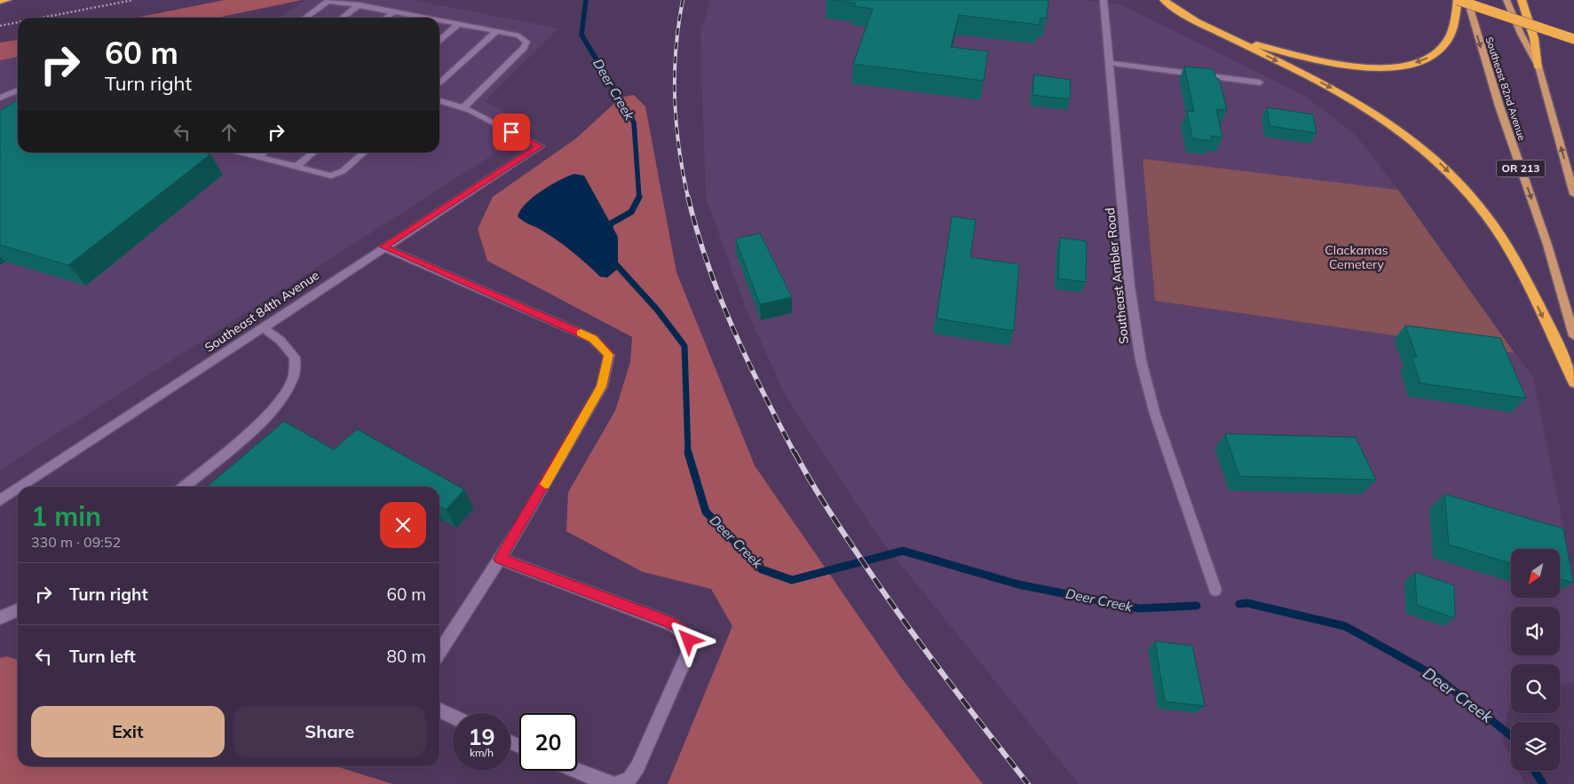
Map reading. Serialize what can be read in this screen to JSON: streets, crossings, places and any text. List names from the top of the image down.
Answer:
{
  "streets": {
    "main road": ["Southeast 82nd Avenue", "OR 213"],
    "street": ["Southeast Ambler Road", "Southeast 84th Avenue"]
  },
  "water": ["Deer Creek"],
  "parks": ["Clackamas Cemetery"],
  "north": "bottom left",
  "page": {
    "turn": ["60 m", "Turn right"],
    "heading": ["1 min", "330 m · 09:52"],
    "list": [
      {
        "name": "Turn right",
        "value": "60 m"
      },
      {
        "name": "Turn left",
        "value": "80 m"
      }
    ],
    "buttons": ["Exit", "Share"],
    "speed": "19 km/h",
    "limit": "20"
  }
}
